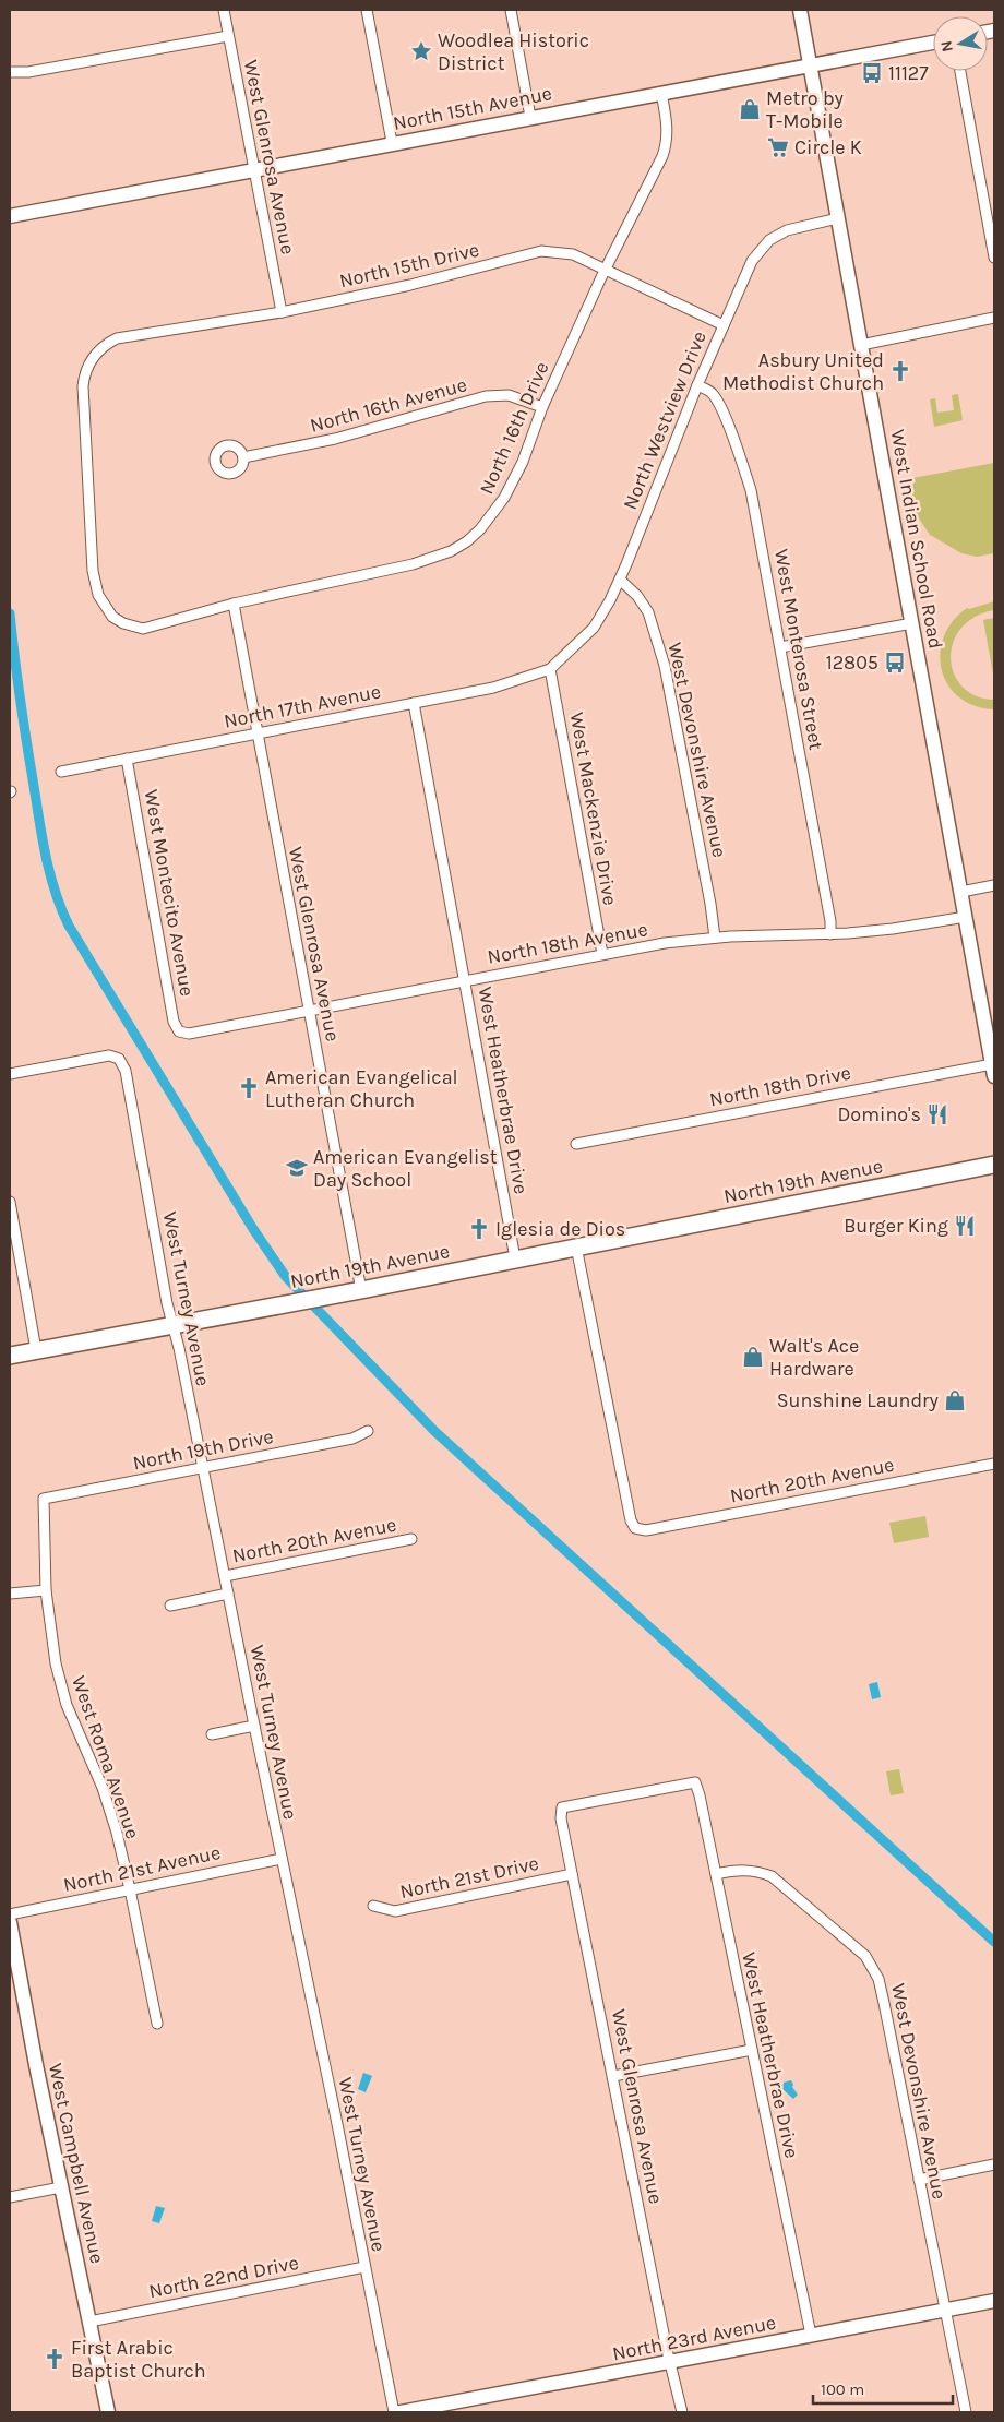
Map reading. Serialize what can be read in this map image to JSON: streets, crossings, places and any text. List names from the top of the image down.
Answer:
{
  "streets": {
    "main road": ["North 19th Avenue"],
    "street": [
      "North 15th Avenue",
      "West Glenrosa Avenue",
      "North 15th Drive",
      "North 16th Avenue",
      "North Westview Drive",
      "North 16th Drive",
      "West Indian School Road",
      "West Monterosa Street",
      "North 17th Avenue",
      "West Devonshire Avenue",
      "West Mackenzie Drive",
      "West Montecito Avenue",
      "North 18th Avenue",
      "North 18th Drive",
      "West Heatherbrae Drive",
      "West Turney Avenue",
      "North 19th Drive",
      "North 20th Avenue",
      "West Roma Avenue",
      "North 21st Avenue",
      "North 21st Drive",
      "West Campbell Avenue",
      "North 22nd Drive",
      "North 23rd Avenue"
    ]
  },
  "crossings": [
    ["North 15th Avenue", "West Glenrosa Avenue"],
    ["North 15th Avenue", "North 16th Drive"],
    ["North 15th Avenue", "West Indian School Road"],
    ["West Glenrosa Avenue", "North 15th Drive"],
    ["West Glenrosa Avenue", "North 16th Drive"],
    ["West Glenrosa Avenue", "North 17th Avenue"],
    ["West Glenrosa Avenue", "North 18th Avenue"],
    ["West Glenrosa Avenue", "West Heatherbrae Drive"],
    ["West Glenrosa Avenue", "North 19th Avenue"],
    ["West Glenrosa Avenue", "North 21st Drive"],
    ["West Glenrosa Avenue", "North 23rd Avenue"],
    ["North 15th Drive", "North Westview Drive"],
    ["North 15th Drive", "North 16th Drive"],
    ["North 16th Avenue", "North 16th Drive"],
    ["North Westview Drive", "West Indian School Road"],
    ["North Westview Drive", "West Monterosa Street"],
    ["North Westview Drive", "North 17th Avenue"],
    ["North Westview Drive", "West Devonshire Avenue"],
    ["North Westview Drive", "West Mackenzie Drive"],
    ["West Indian School Road", "North 18th Avenue"],
    ["West Indian School Road", "North 18th Drive"],
    ["West Monterosa Street", "North 18th Avenue"],
    ["North 17th Avenue", "West Mackenzie Drive"],
    ["North 17th Avenue", "West Montecito Avenue"],
    ["North 17th Avenue", "West Heatherbrae Drive"],
    ["West Devonshire Avenue", "North 18th Avenue"],
    ["West Devonshire Avenue", "West Heatherbrae Drive"],
    ["West Devonshire Avenue", "North 23rd Avenue"],
    ["West Mackenzie Drive", "North 18th Avenue"],
    ["West Montecito Avenue", "North 18th Avenue"],
    ["North 18th Avenue", "West Heatherbrae Drive"],
    ["West Heatherbrae Drive", "North 19th Avenue"],
    ["West Heatherbrae Drive", "North 23rd Avenue"],
    ["North 19th Avenue", "West Turney Avenue"],
    ["North 19th Avenue", "North 20th Avenue"],
    ["West Turney Avenue", "North 19th Drive"],
    ["West Turney Avenue", "North 20th Avenue"],
    ["West Turney Avenue", "North 21st Avenue"],
    ["West Turney Avenue", "North 22nd Drive"],
    ["North 19th Drive", "West Roma Avenue"],
    ["West Roma Avenue", "North 21st Avenue"],
    ["West Campbell Avenue", "North 22nd Drive"]
  ],
  "places": {
    "place": ["Woodlea Historic District"],
    "bus stop": ["11127", "12805"],
    "shop": ["Metro by T-Mobile", "Walt's Ace Hardware", "Sunshine Laundry"],
    "supermarket": ["Circle K"],
    "church": [
      "Asbury United Methodist Church",
      "American Evangelical Lutheran Church",
      "Iglesia de Dios",
      "First Arabic Baptist Church"
    ],
    "restaurant": ["Domino's", "Burger King"],
    "school or university": ["American Evangelist Day School"]
  },
  "scale_bar": "100 m",
  "north": "left"
}
